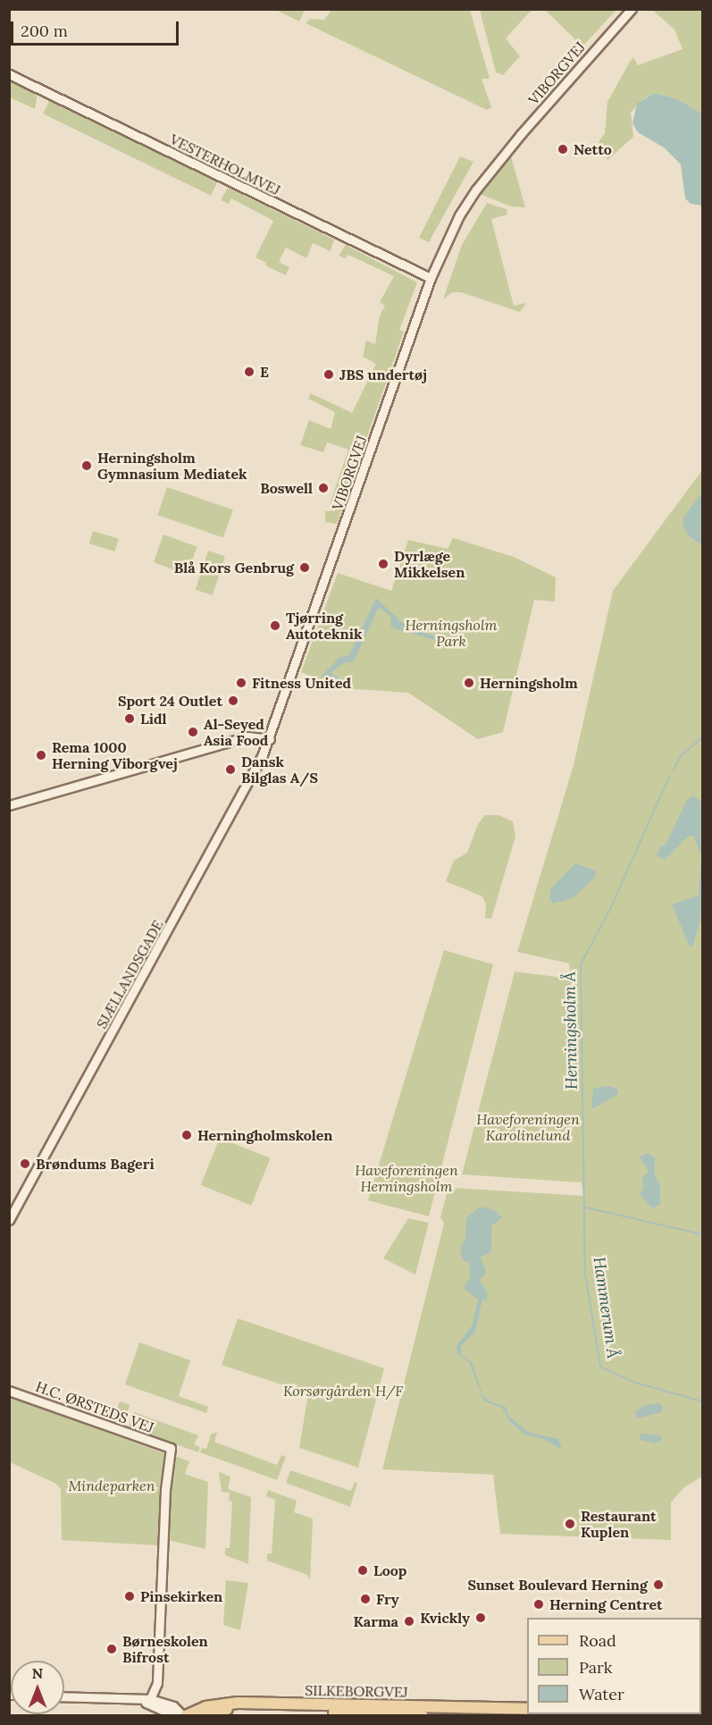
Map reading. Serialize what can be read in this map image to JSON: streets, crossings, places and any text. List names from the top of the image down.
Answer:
{
  "streets": {
    "main road": ["SILKEBORGVEJ"],
    "street": [
      "VIBORGVEJ",
      "VESTERHOLMVEJ",
      "SJÆLLANDSGADE",
      "H.C. ØRSTEDS VEJ"
    ]
  },
  "crossings": [
    ["VIBORGVEJ", "VESTERHOLMVEJ"],
    ["VIBORGVEJ", "SJÆLLANDSGADE"]
  ],
  "water": ["Herningsholm Å", "Hammerum Å"],
  "parks": [
    "Herningsholm Park",
    "Haveforeningen Karolinelund",
    "Haveforeningen Herningsholm",
    "Korsørgården H/F",
    "Mindeparken"
  ],
  "places": [
    "Netto",
    "E",
    "JBS undertøj",
    "Herningsholm Gymnasium Mediatek",
    "Boswell",
    "Dyrlæge Mikkelsen",
    "Blå Kors Genbrug",
    "Tjørring Autoteknik",
    "Fitness United",
    "Herningsholm",
    "Sport 24 Outlet",
    "Lidl",
    "Al-Seyed Asia Food",
    "Rema 1000 Herning Viborgvej",
    "Dansk Bilglas A/S",
    "Herningholmskolen",
    "Brøndums Bageri",
    "Restaurant Kuplen",
    "Loop",
    "Sunset Boulevard Herning",
    "Pinsekirken",
    "Fry",
    "Herning Centret",
    "Kvickly",
    "Karma",
    "Børneskolen Bifrost"
  ],
  "legend": ["Road", "Park", "Water"],
  "scale_bar": "200 m",
  "north": "top"
}
